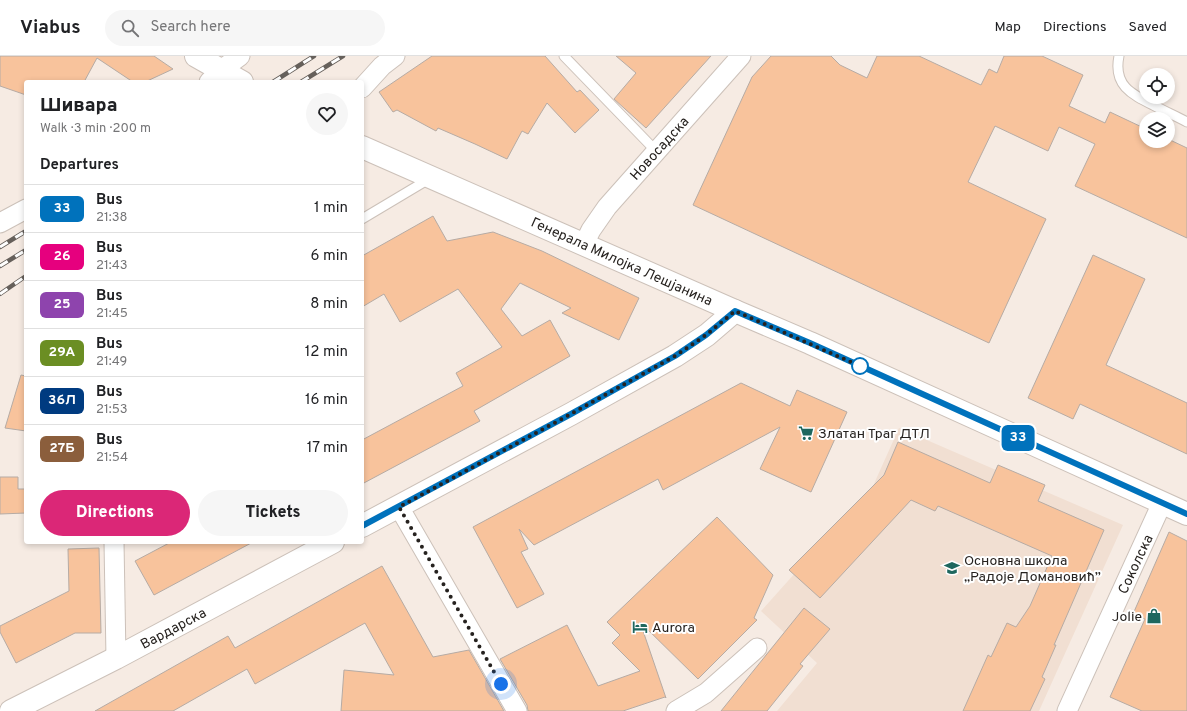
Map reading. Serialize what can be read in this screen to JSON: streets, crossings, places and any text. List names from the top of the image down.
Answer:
{
  "streets": {
    "main road": ["Генерала Милојка Лешјанина", "Вардарска"],
    "street": ["Новосадска", "Соколска"]
  },
  "crossings": [
    ["Новосадска", "Генерала Милојка Лешјанина"],
    ["Генерала Милојка Лешјанина", "Соколска"]
  ],
  "places": {
    "supermarket": ["Златан Траг ДТЛ"],
    "school or university": ["Основна школа „Радоје Домановић”"],
    "shop": ["Jolie"],
    "hotel": ["Aurora"]
  },
  "lines": ["bus line 33"],
  "page": {
    "header": "Viabus",
    "search": "Search here",
    "nav": ["Map", "Directions", "Saved"],
    "on_map": "33",
    "heading": [
      ["Шивара", "Walk · 3 min · 200 m"],
      "Departures"
    ],
    "list": [
      {
        "mark": "33",
        "name": "Bus",
        "note": "21:38",
        "value": "1 min"
      },
      {
        "mark": "26",
        "name": "Bus",
        "note": "21:43",
        "value": "6 min"
      },
      {
        "mark": "25",
        "name": "Bus",
        "note": "21:45",
        "value": "8 min"
      },
      {
        "mark": "29А",
        "name": "Bus",
        "note": "21:49",
        "value": "12 min"
      },
      {
        "mark": "36Л",
        "name": "Bus",
        "note": "21:53",
        "value": "16 min"
      },
      {
        "mark": "27Б",
        "name": "Bus",
        "note": "21:54",
        "value": "17 min"
      }
    ],
    "buttons": ["Directions", "Tickets"]
  }
}
